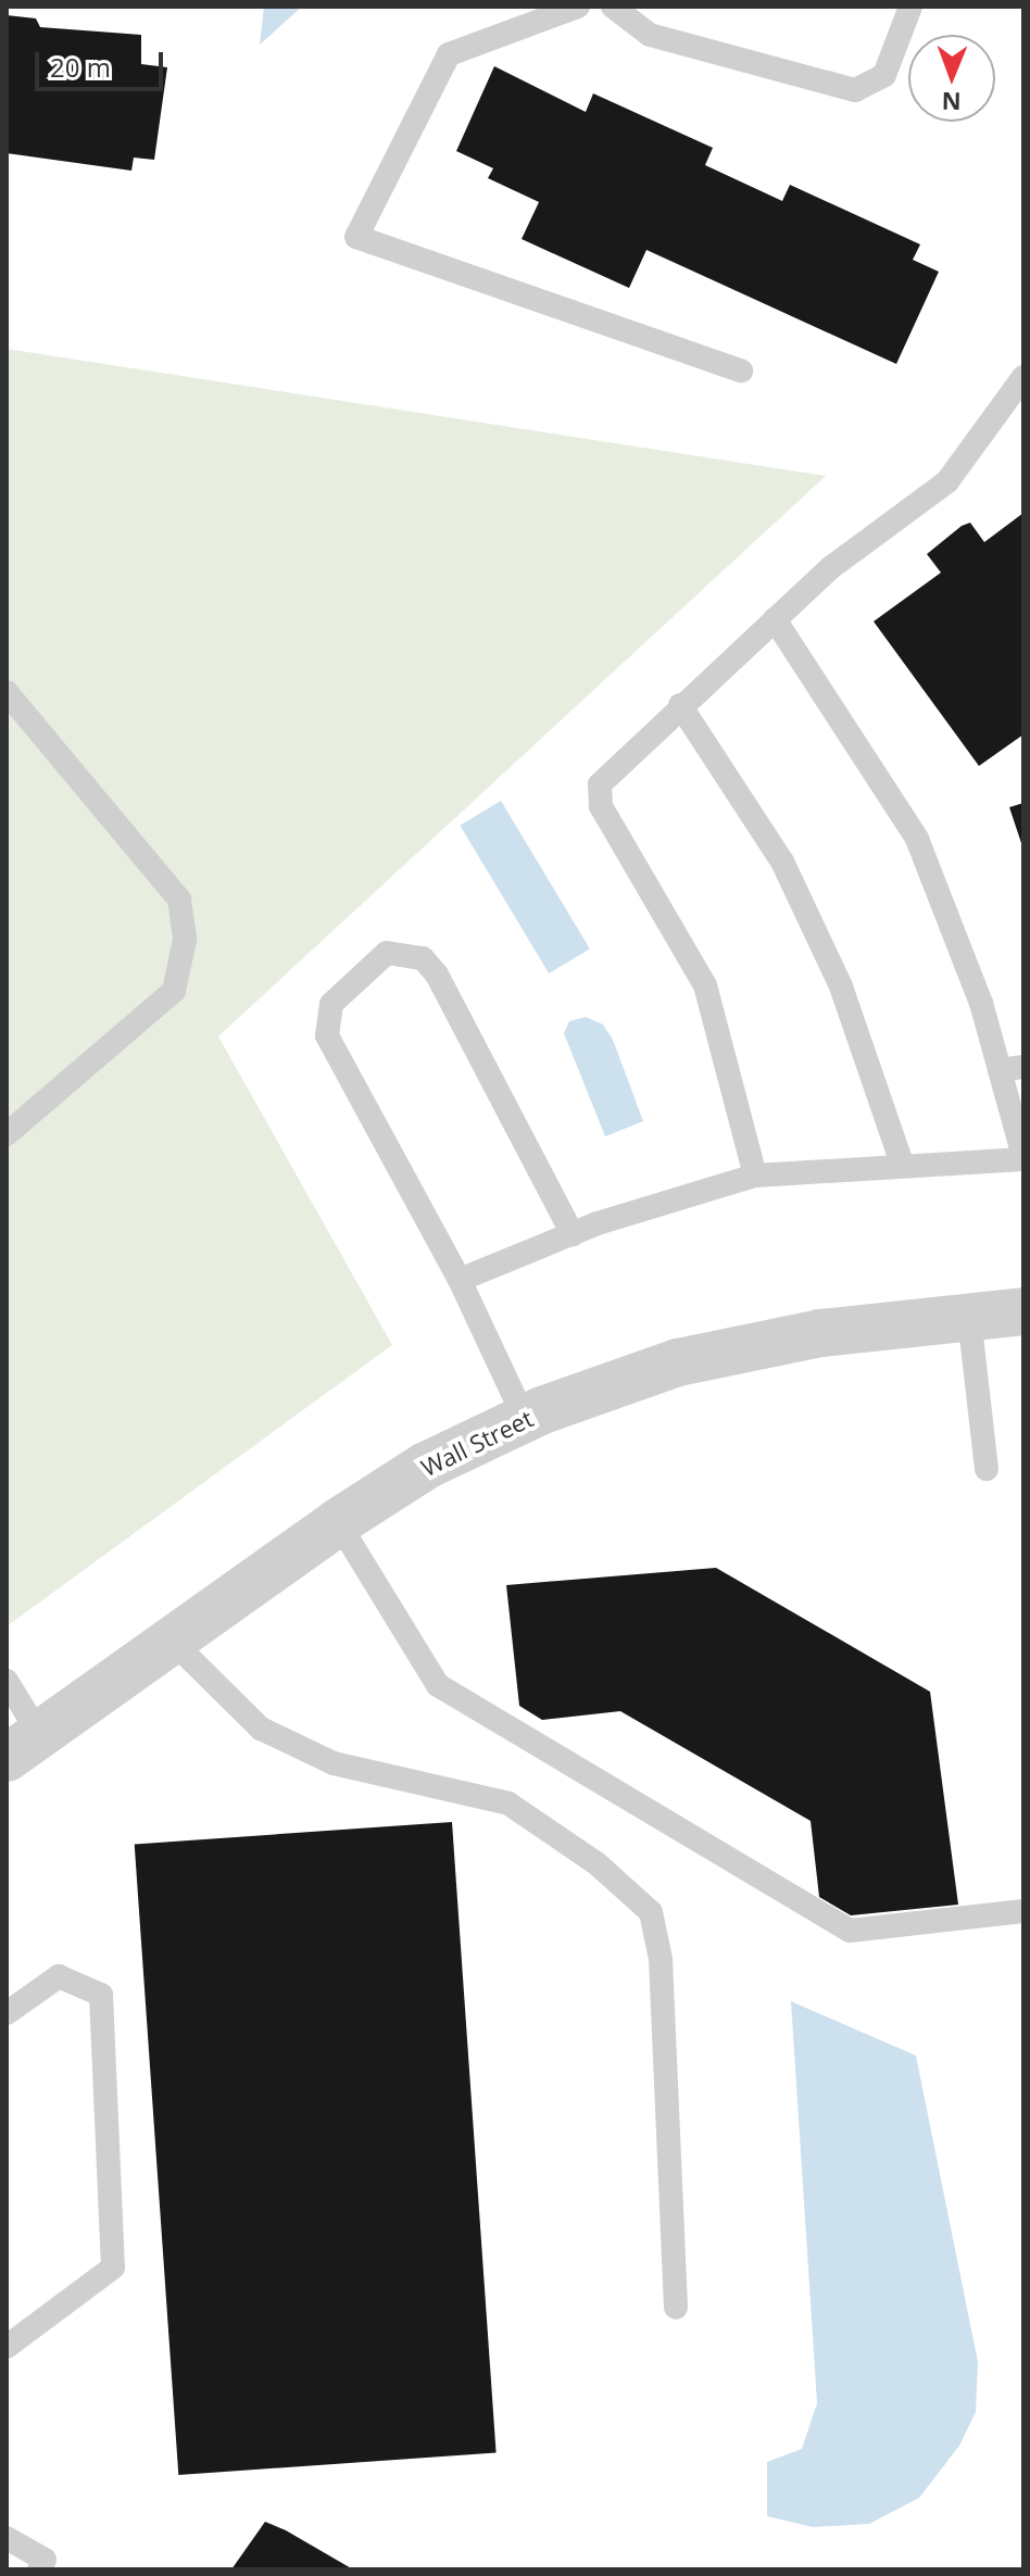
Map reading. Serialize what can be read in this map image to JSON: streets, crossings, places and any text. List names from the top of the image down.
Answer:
{
  "streets": {
    "street": ["Wall Street"]
  },
  "scale_bar": "20 m",
  "north": "bottom"
}
